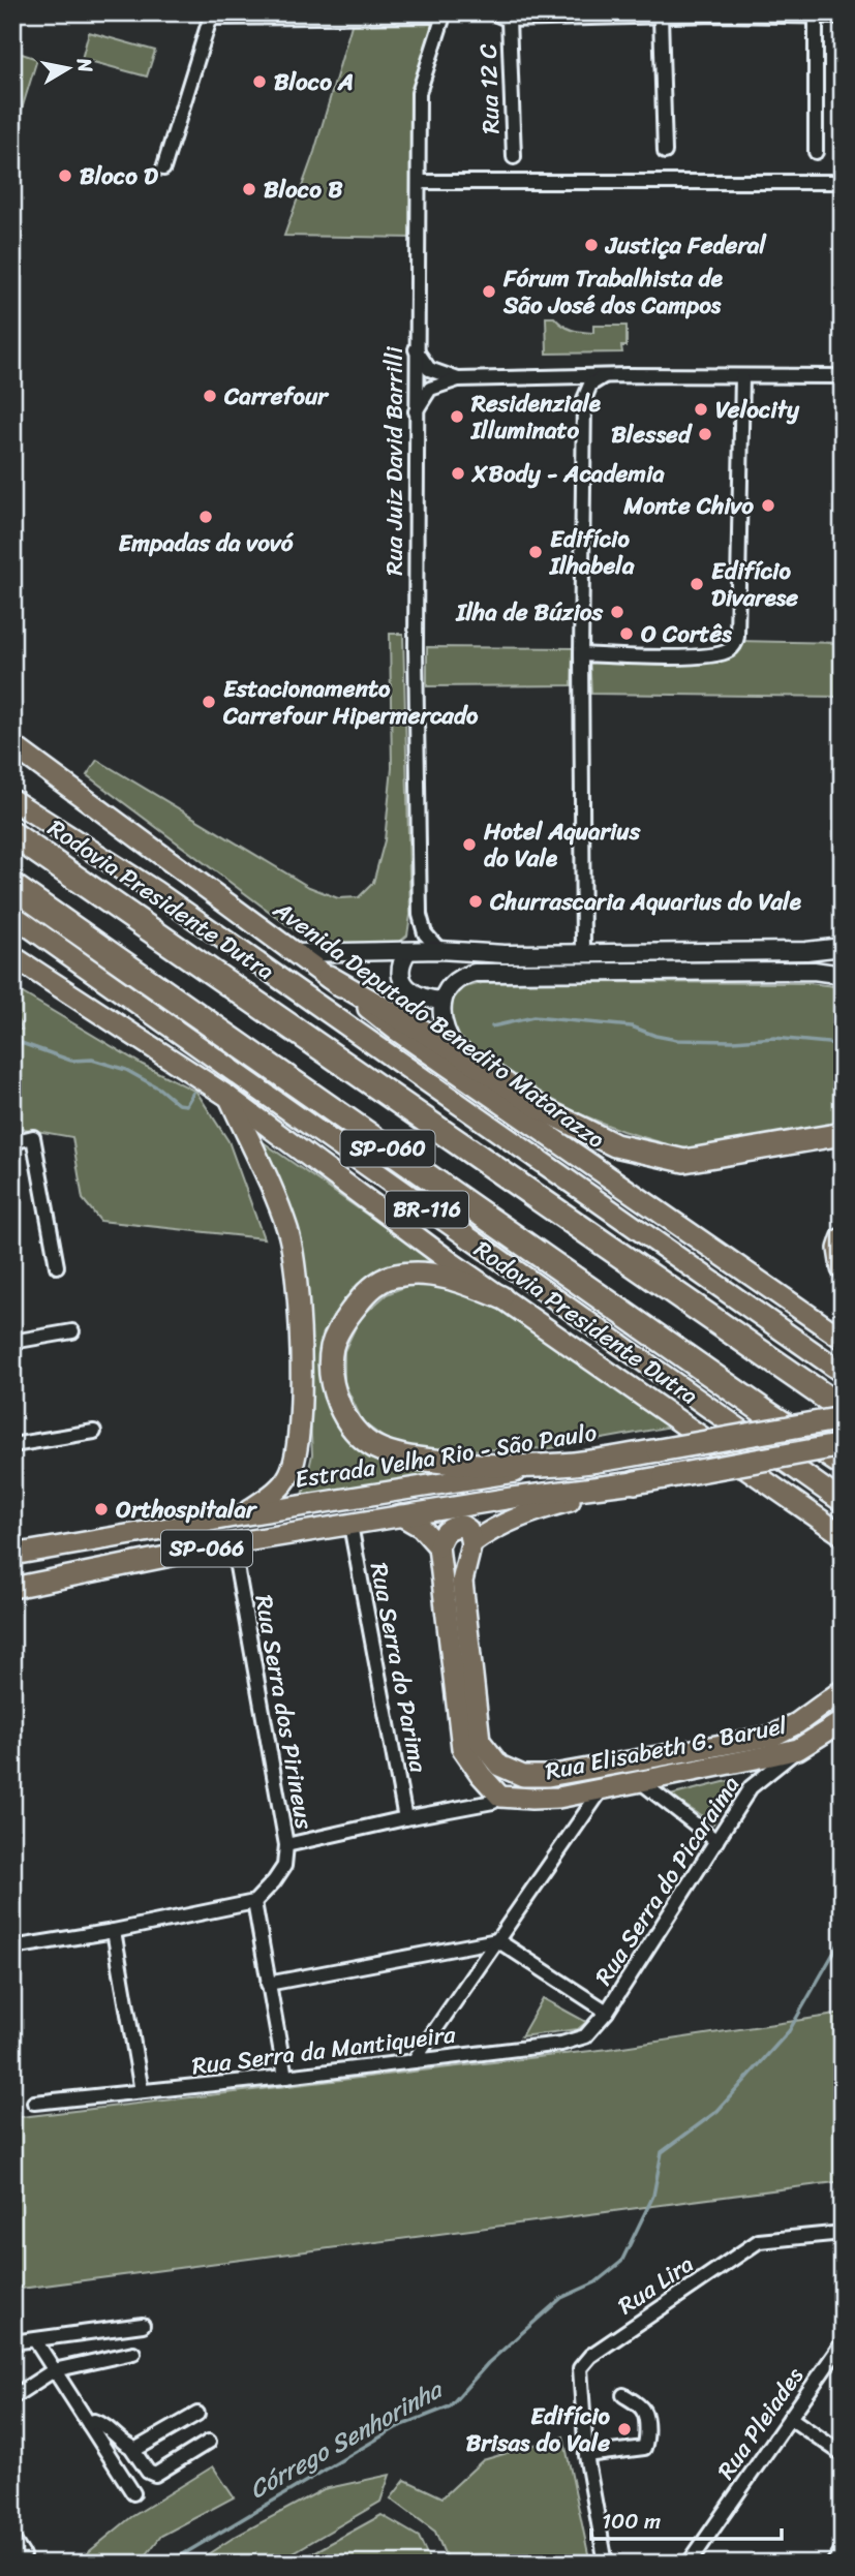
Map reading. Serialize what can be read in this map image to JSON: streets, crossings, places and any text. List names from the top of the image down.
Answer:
{
  "streets": {
    "highway": [
      "Rodovia Presidente Dutra",
      "SP-060",
      "Estrada Velha Rio - São Paulo",
      "SP-066"
    ],
    "main road": ["Avenida Deputado Benedito Matarazzo", "BR-116", "Rua Elisabeth G. Baruel"],
    "street": [
      "Rua 12 C",
      "Rua Juiz David Barrilli",
      "Rua Serra do Parima",
      "Rua Serra dos Pirineus",
      "Rua Serra do Picaraima",
      "Rua Serra da Mantiqueira",
      "Rua Lira",
      "Rua Pleiades"
    ]
  },
  "crossings": [
    ["Estrada Velha Rio - São Paulo", "SP-066"],
    ["SP-066", "Rua Serra do Parima"],
    ["SP-066", "Rua Serra dos Pirineus"],
    ["Rua Elisabeth G. Baruel", "Rua Serra do Picaraima"],
    ["Rua Serra do Picaraima", "Rua Serra da Mantiqueira"]
  ],
  "water": ["Córrego Senhorinha"],
  "places": [
    "Bloco A",
    "Bloco D",
    "Bloco B",
    "Justiça Federal",
    "Fórum Trabalhista de São José dos Campos",
    "Carrefour",
    "Velocity",
    "Residenziale Illuminato",
    "Blessed",
    "XBody - Academia",
    "Monte Chivo",
    "Empadas da vovó",
    "Edifício Ilhabela",
    "Edifício Divarese",
    "Ilha de Búzios",
    "O Cortês",
    "Estacionamento Carrefour Hipermercado",
    "Hotel Aquarius do Vale",
    "Churrascaria Aquarius do Vale",
    "Orthospitalar",
    "Edifício Brisas do Vale"
  ],
  "scale_bar": "100 m",
  "north": "right"
}
